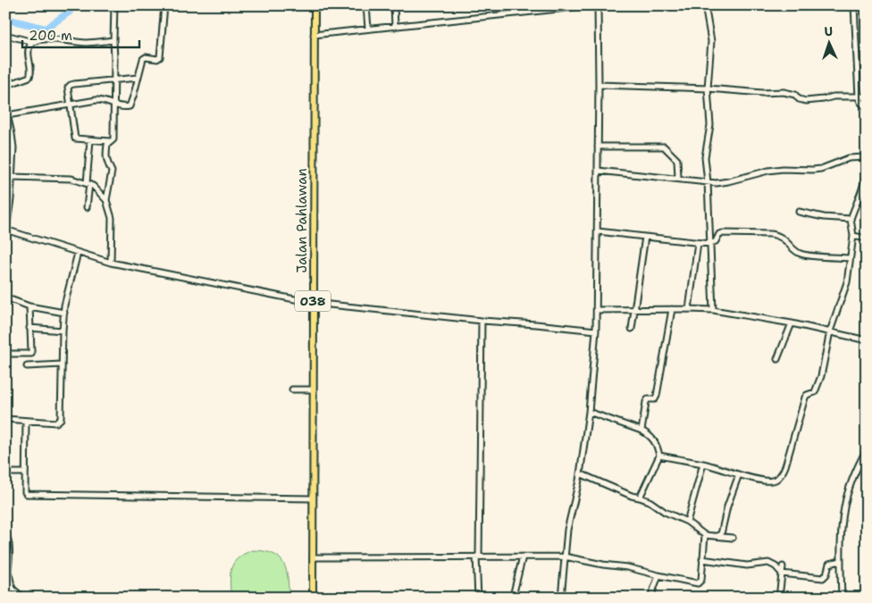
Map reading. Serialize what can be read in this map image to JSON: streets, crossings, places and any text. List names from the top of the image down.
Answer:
{
  "streets": {
    "main road": ["Jalan Pahlawan", "038"]
  },
  "scale_bar": "200 m",
  "north": "top"
}
